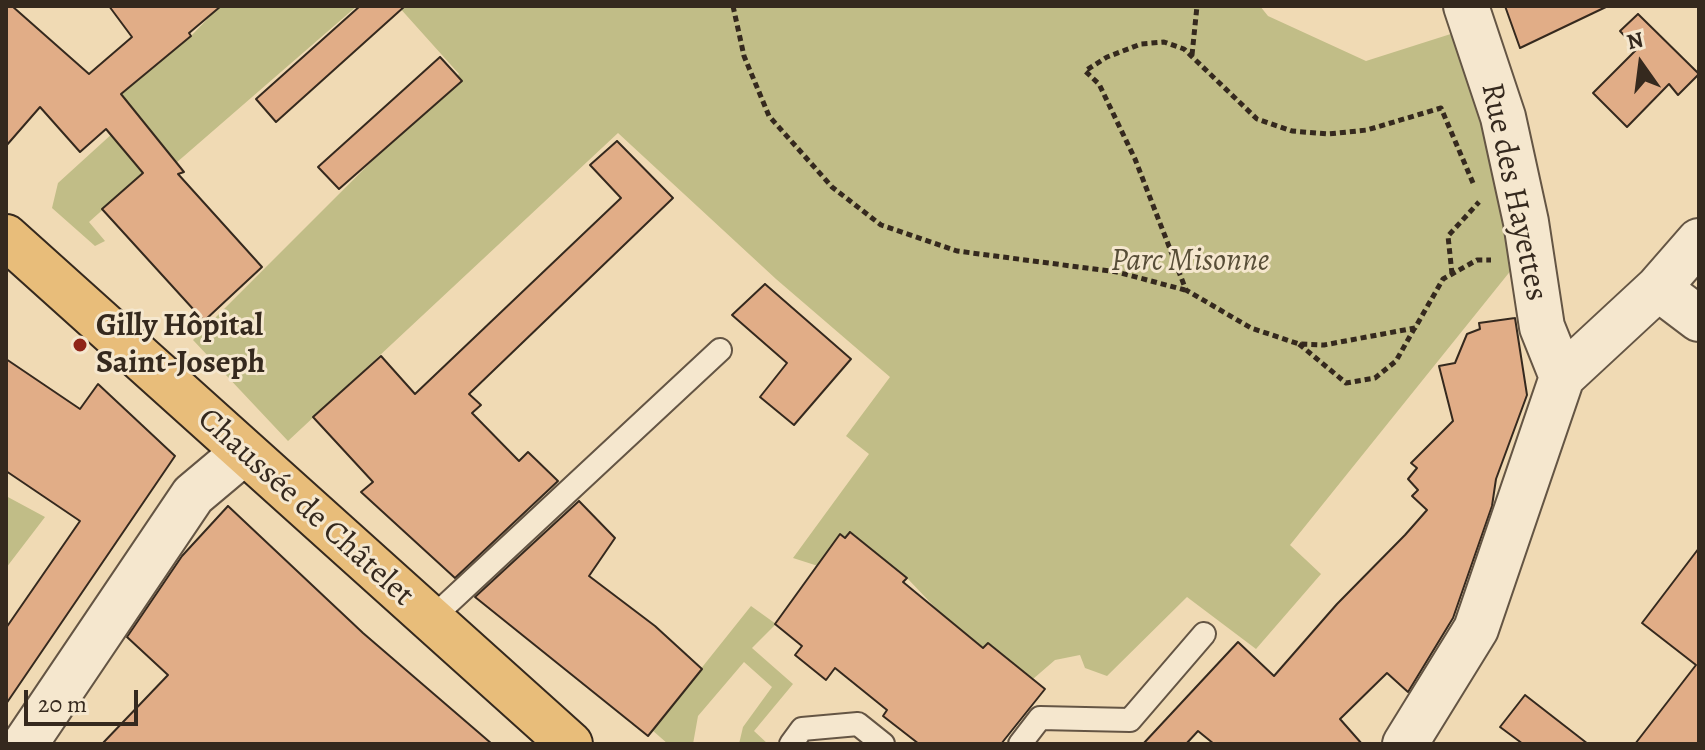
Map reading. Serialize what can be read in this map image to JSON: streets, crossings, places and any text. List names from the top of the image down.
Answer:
{
  "streets": {
    "main road": ["Chaussée de Châtelet"],
    "street": ["Rue des Hayettes"]
  },
  "parks": ["Parc Misonne"],
  "places": ["Gilly Hôpital Saint-Joseph"],
  "scale_bar": "20 m",
  "north": "top"
}
